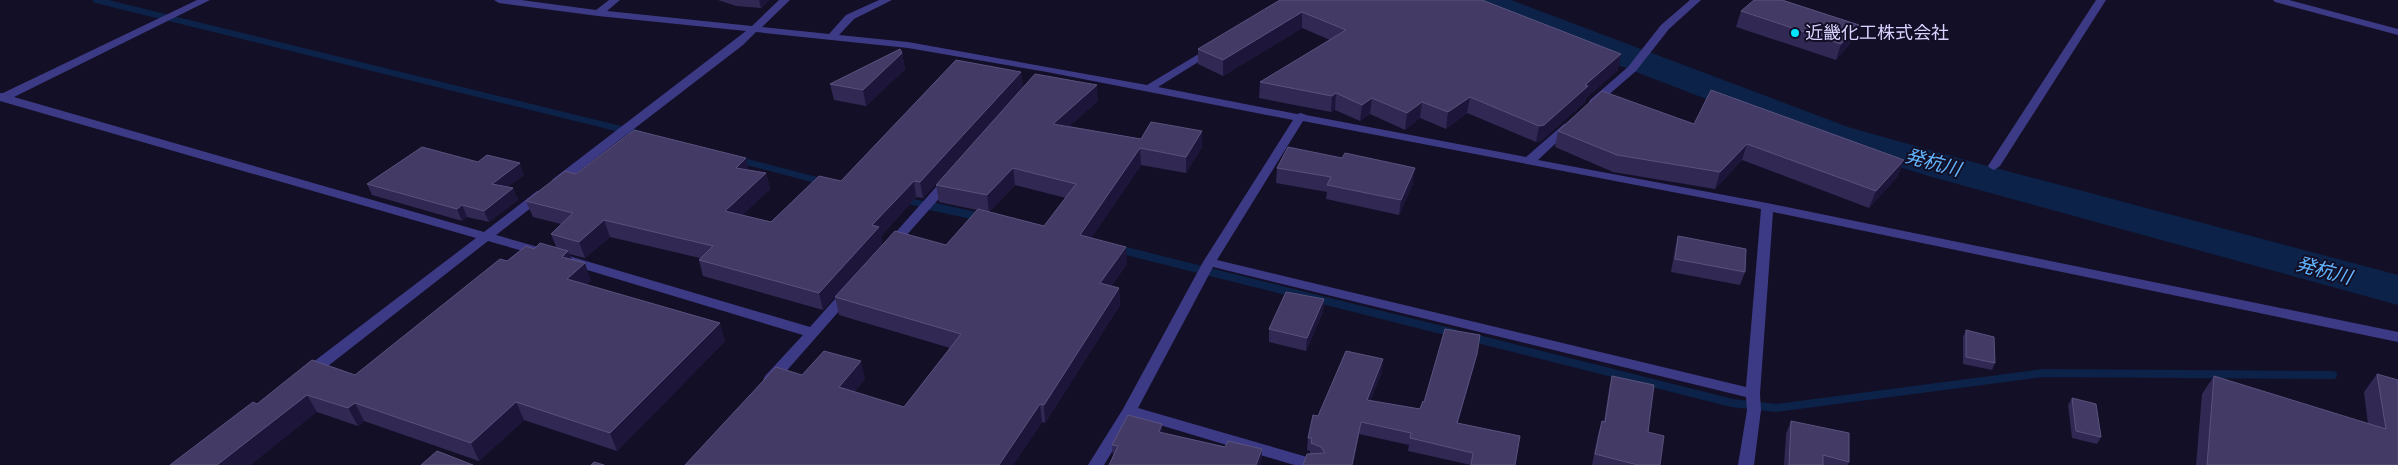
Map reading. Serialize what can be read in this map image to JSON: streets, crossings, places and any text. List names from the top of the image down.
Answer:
{
  "water": ["発杭川"],
  "places": ["近畿化工株式会社"]
}
